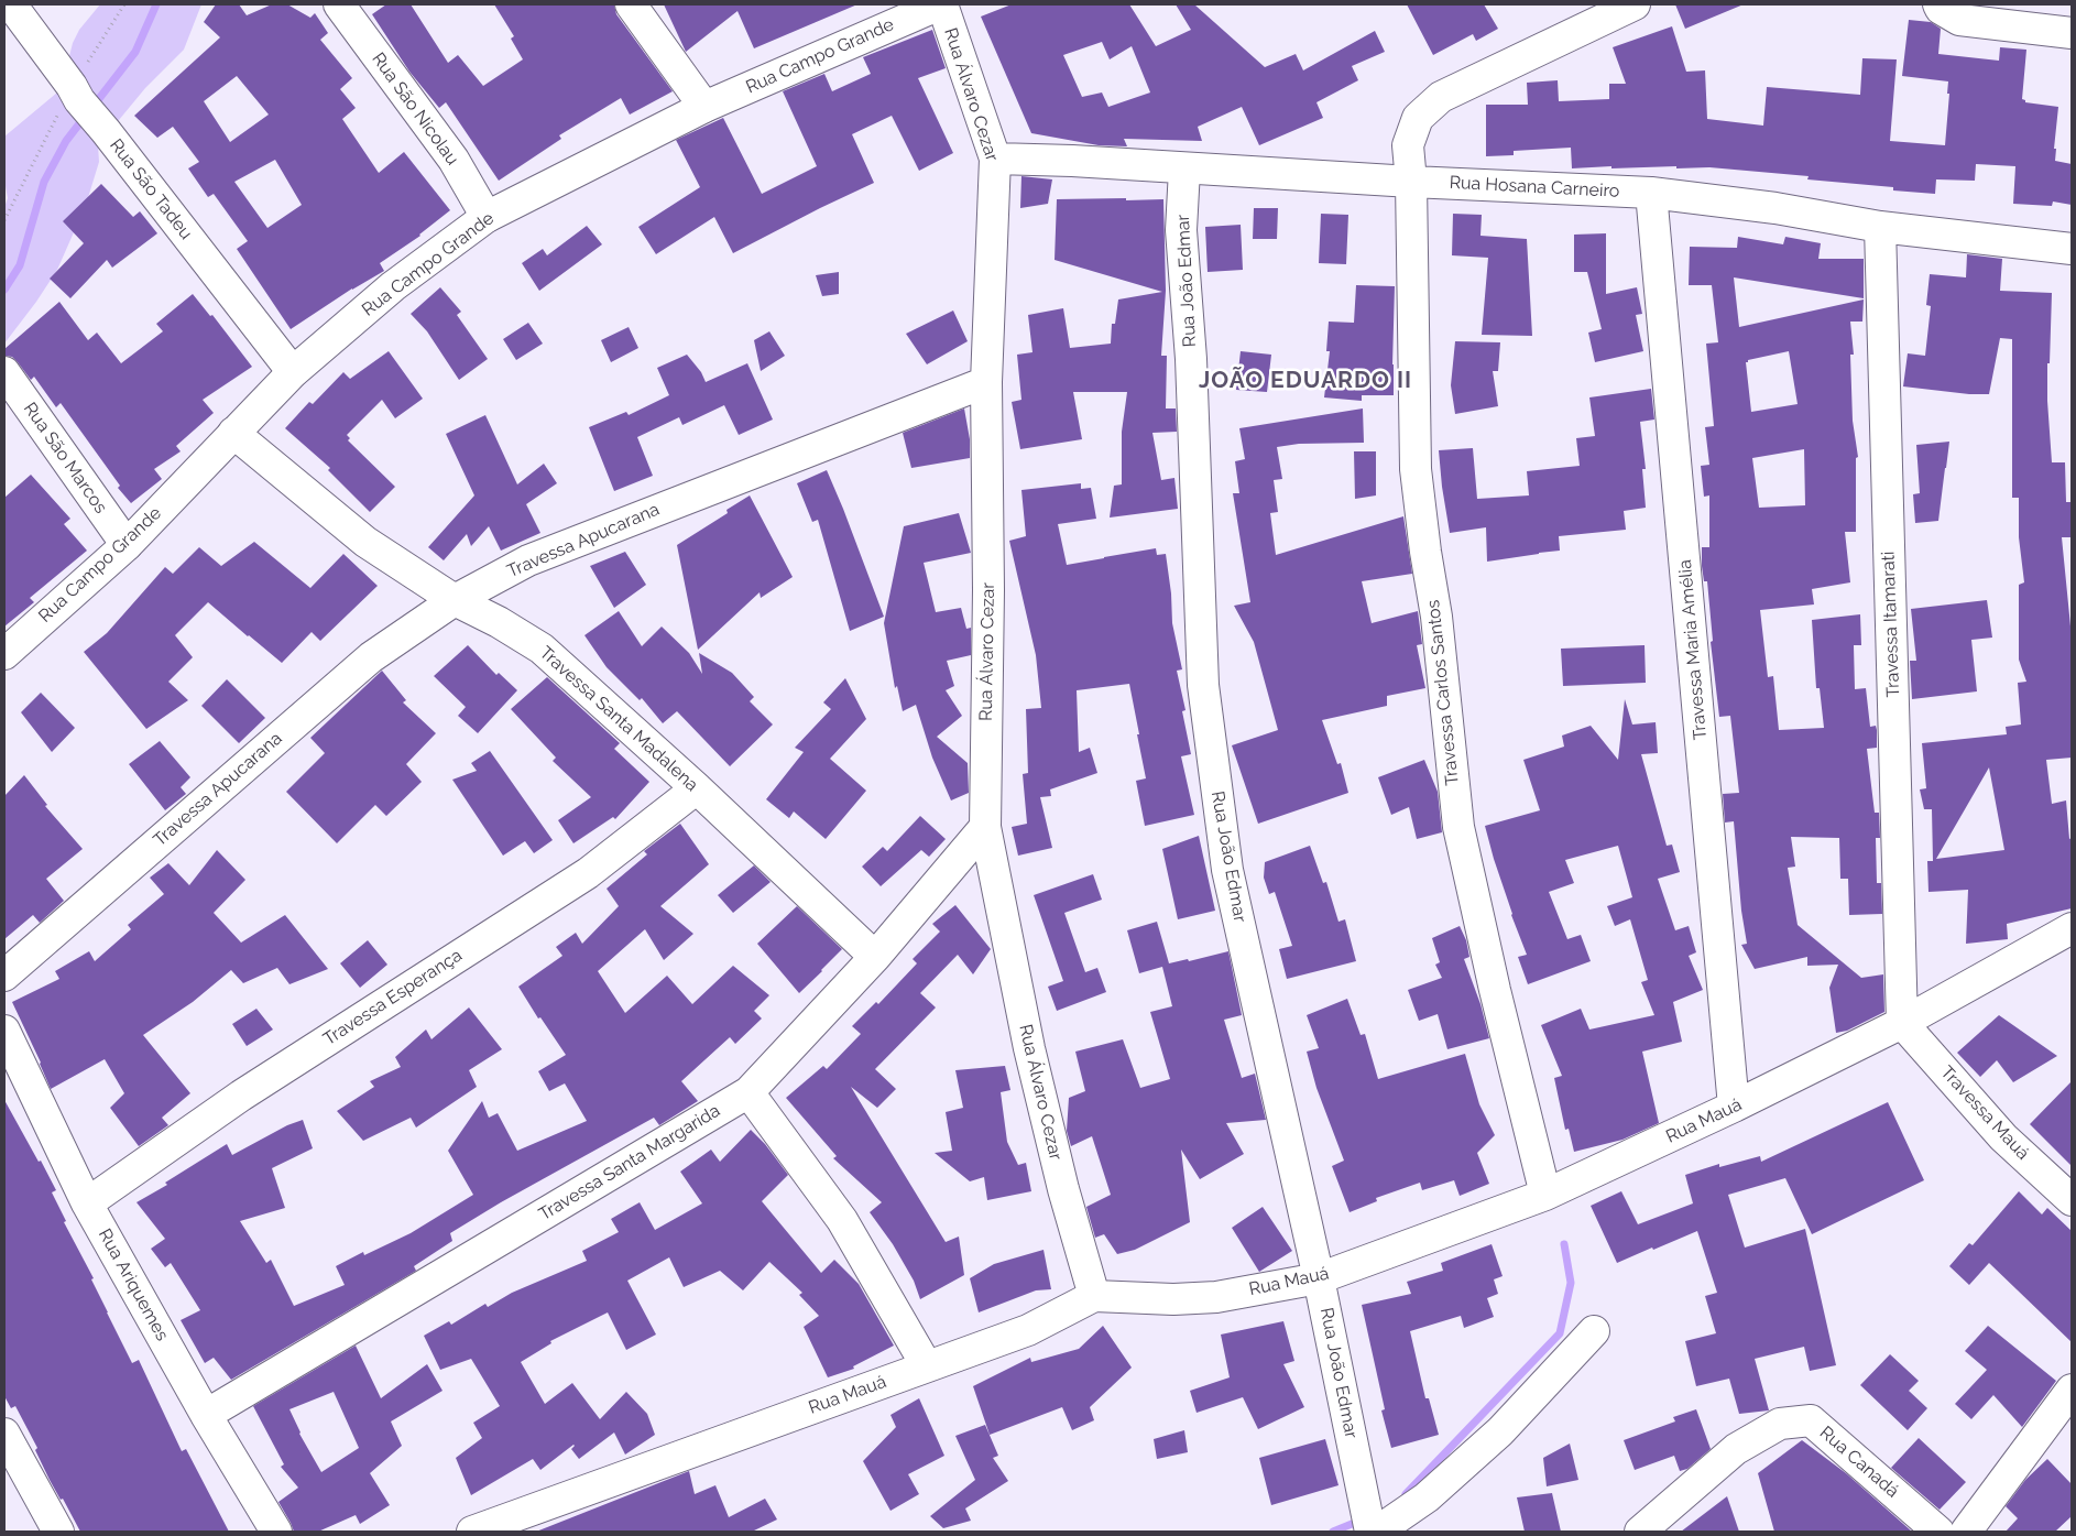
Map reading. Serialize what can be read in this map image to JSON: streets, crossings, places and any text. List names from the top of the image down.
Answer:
{
  "streets": {
    "street": [
      "Rua Campo Grande",
      "Rua Álvaro Cezar",
      "Rua São Nicolau",
      "Rua Hosana Carneiro",
      "Rua São Tadeu",
      "Rua João Edmar",
      "Rua São Marcos",
      "Travessa Apucarana",
      "Travessa Itamarati",
      "Travessa Maria Amélia",
      "Travessa Carlos Santos",
      "Travessa Santa Madalena",
      "Travessa Esperança",
      "Travessa Mauá",
      "Rua Mauá",
      "Travessa Santa Margarida",
      "Rua Ariquemes",
      "Rua Canadá"
    ]
  },
  "crossings": [
    ["Rua Campo Grande", "Rua Álvaro Cezar"],
    ["Rua Campo Grande", "Rua São Nicolau"],
    ["Rua Campo Grande", "Rua São Tadeu"],
    ["Rua Campo Grande", "Rua São Marcos"],
    ["Rua Campo Grande", "Travessa Santa Madalena"],
    ["Rua Álvaro Cezar", "Rua Hosana Carneiro"],
    ["Rua Álvaro Cezar", "Travessa Apucarana"],
    ["Rua Álvaro Cezar", "Rua Mauá"],
    ["Rua Álvaro Cezar", "Travessa Santa Margarida"],
    ["Rua Hosana Carneiro", "Rua João Edmar"],
    ["Rua Hosana Carneiro", "Travessa Itamarati"],
    ["Rua Hosana Carneiro", "Travessa Maria Amélia"],
    ["Rua Hosana Carneiro", "Travessa Carlos Santos"],
    ["Rua João Edmar", "Rua Mauá"],
    ["Travessa Apucarana", "Travessa Santa Madalena"],
    ["Travessa Itamarati", "Travessa Mauá"],
    ["Travessa Itamarati", "Rua Mauá"],
    ["Travessa Maria Amélia", "Rua Mauá"],
    ["Travessa Carlos Santos", "Rua Mauá"],
    ["Travessa Santa Madalena", "Travessa Esperança"],
    ["Travessa Santa Madalena", "Travessa Santa Margarida"],
    ["Travessa Esperança", "Rua Ariquemes"],
    ["Travessa Mauá", "Rua Mauá"],
    ["Travessa Santa Margarida", "Rua Ariquemes"]
  ],
  "districts": ["JOÃO EDUARDO II"]
}
